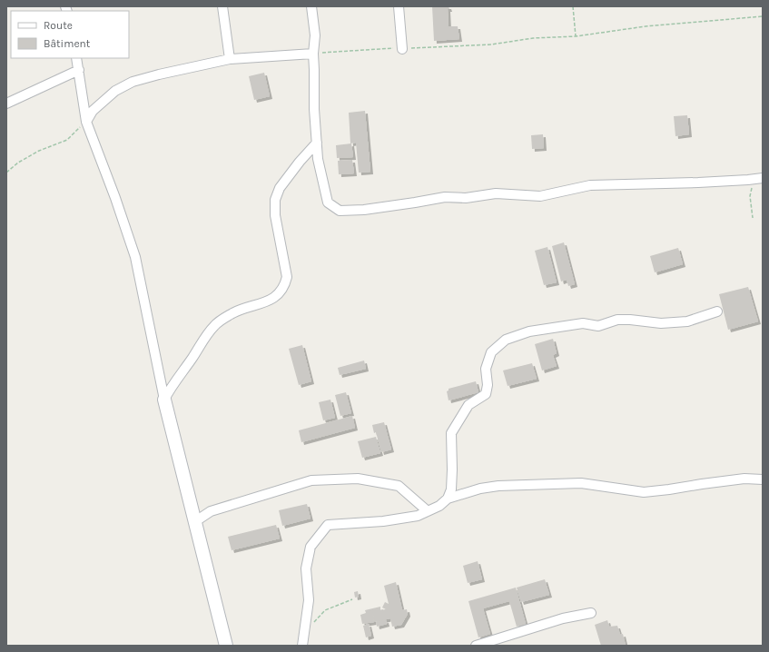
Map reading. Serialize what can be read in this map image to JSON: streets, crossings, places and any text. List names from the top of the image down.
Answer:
{
  "legend": ["Route", "Bâtiment"]
}
